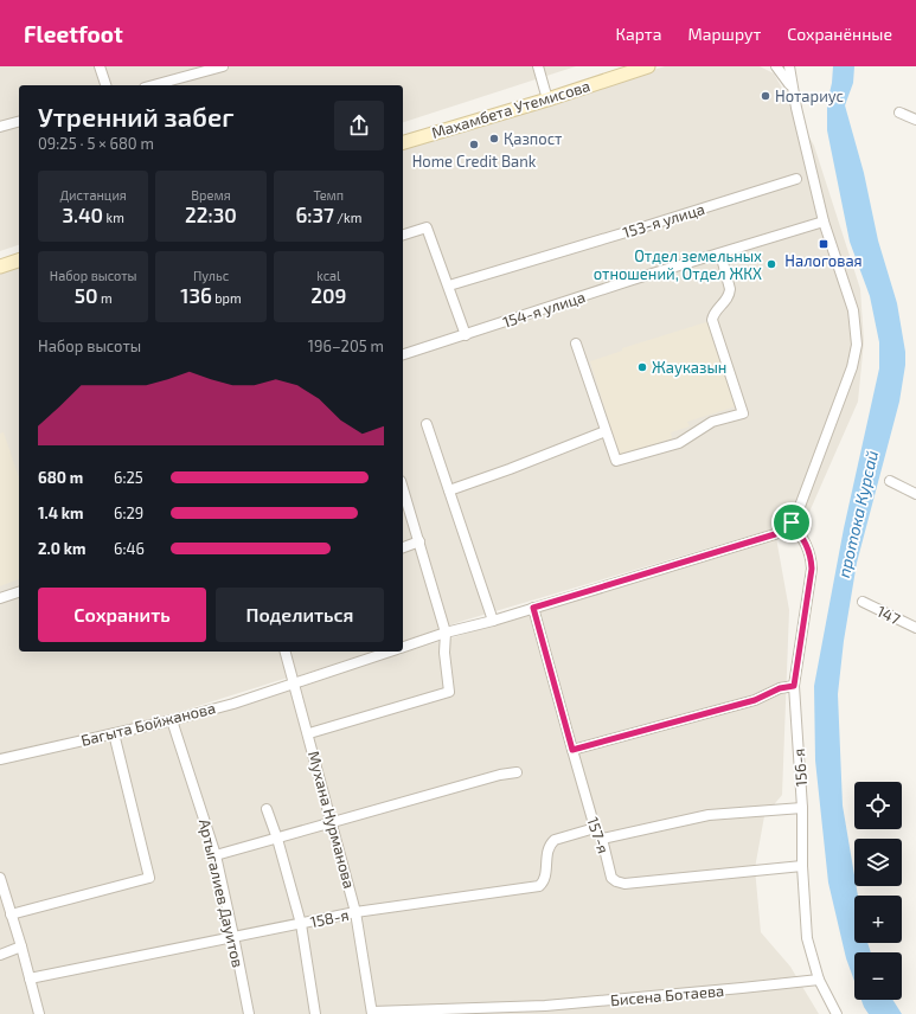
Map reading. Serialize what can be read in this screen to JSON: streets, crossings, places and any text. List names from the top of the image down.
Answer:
{
  "streets": {
    "street": [
      "Махамбета Утемисова",
      "153-я улица",
      "154-я улица",
      "147",
      "Багыта Бойжанова",
      "156-я",
      "Мухана Нурманова",
      "157-я",
      "Артыгалиев Дауитов",
      "158-я",
      "Бисена Ботаева"
    ]
  },
  "crossings": [
    ["Багыта Бойжанова", "Мухана Нурманова"],
    ["Багыта Бойжанова", "Артыгалиев Дауитов"],
    ["156-я", "157-я"],
    ["156-я", "Бисена Ботаева"],
    ["Мухана Нурманова", "158-я"],
    ["Мухана Нурманова", "Бисена Ботаева"],
    ["157-я", "158-я"],
    ["Артыгалиев Дауитов", "158-я"]
  ],
  "water": ["протока Курсай"],
  "places": {
    "other": [
      "Нотариус",
      "Қазпост",
      "Home Credit Bank",
      "Отдел земельных отношений, Отдел ЖКХ",
      "Жауказын"
    ],
    "transit": ["Налоговая"]
  },
  "page": {
    "header": "Fleetfoot",
    "nav": ["Карта", "Маршрут", "Сохранённые"],
    "heading": ["Утренний забег", "09:25 · 5 × 680 m"],
    "stats": [
      ["Дистанция", "3.40 km"],
      ["Время", "22:30"],
      ["Темп", "6:37 /km"],
      ["Набор высоты", "50 m"],
      ["Пульс", "136 bpm"],
      ["kcal", "209"]
    ],
    "chart": ["Набор высоты", "196–205 m"],
    "list": [
      {
        "name": "680 m",
        "note": "6:25"
      },
      {
        "name": "1.4 km",
        "note": "6:29"
      },
      {
        "name": "2.0 km",
        "note": "6:46"
      }
    ],
    "buttons": ["Сохранить", "Поделиться"],
    "map_buttons": ["+", "−"]
  }
}
